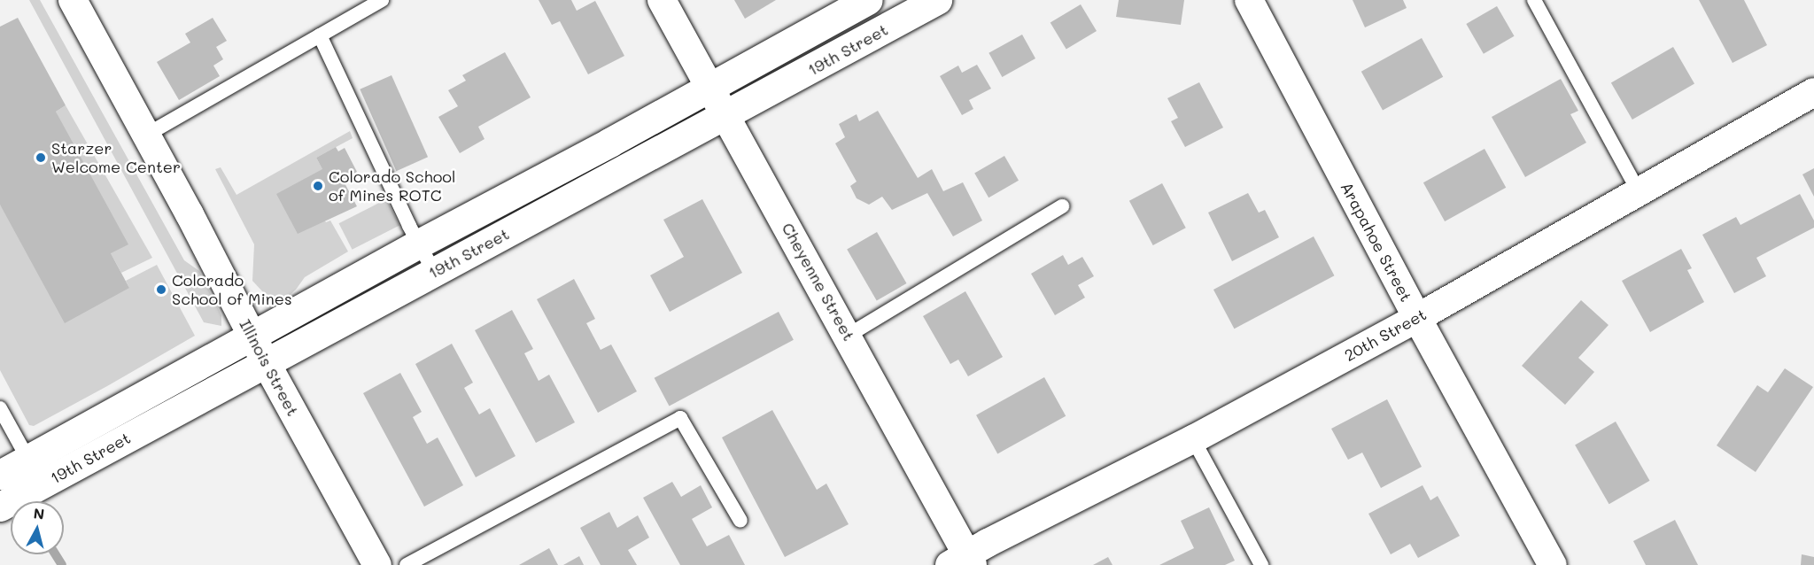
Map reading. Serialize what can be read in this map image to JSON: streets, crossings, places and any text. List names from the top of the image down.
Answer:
{
  "streets": {
    "main road": ["19th Street"],
    "street": [
      "Arapahoe Street",
      "Cheyenne Street",
      "20th Street",
      "Illinois Street"
    ]
  },
  "crossings": [
    ["19th Street", "Cheyenne Street"],
    ["19th Street", "Illinois Street"],
    ["Arapahoe Street", "20th Street"],
    ["Cheyenne Street", "20th Street"]
  ],
  "places": ["Starzer Welcome Center", "Colorado School of Mines ROTC", "Colorado School of Mines"],
  "north": "top"
}
